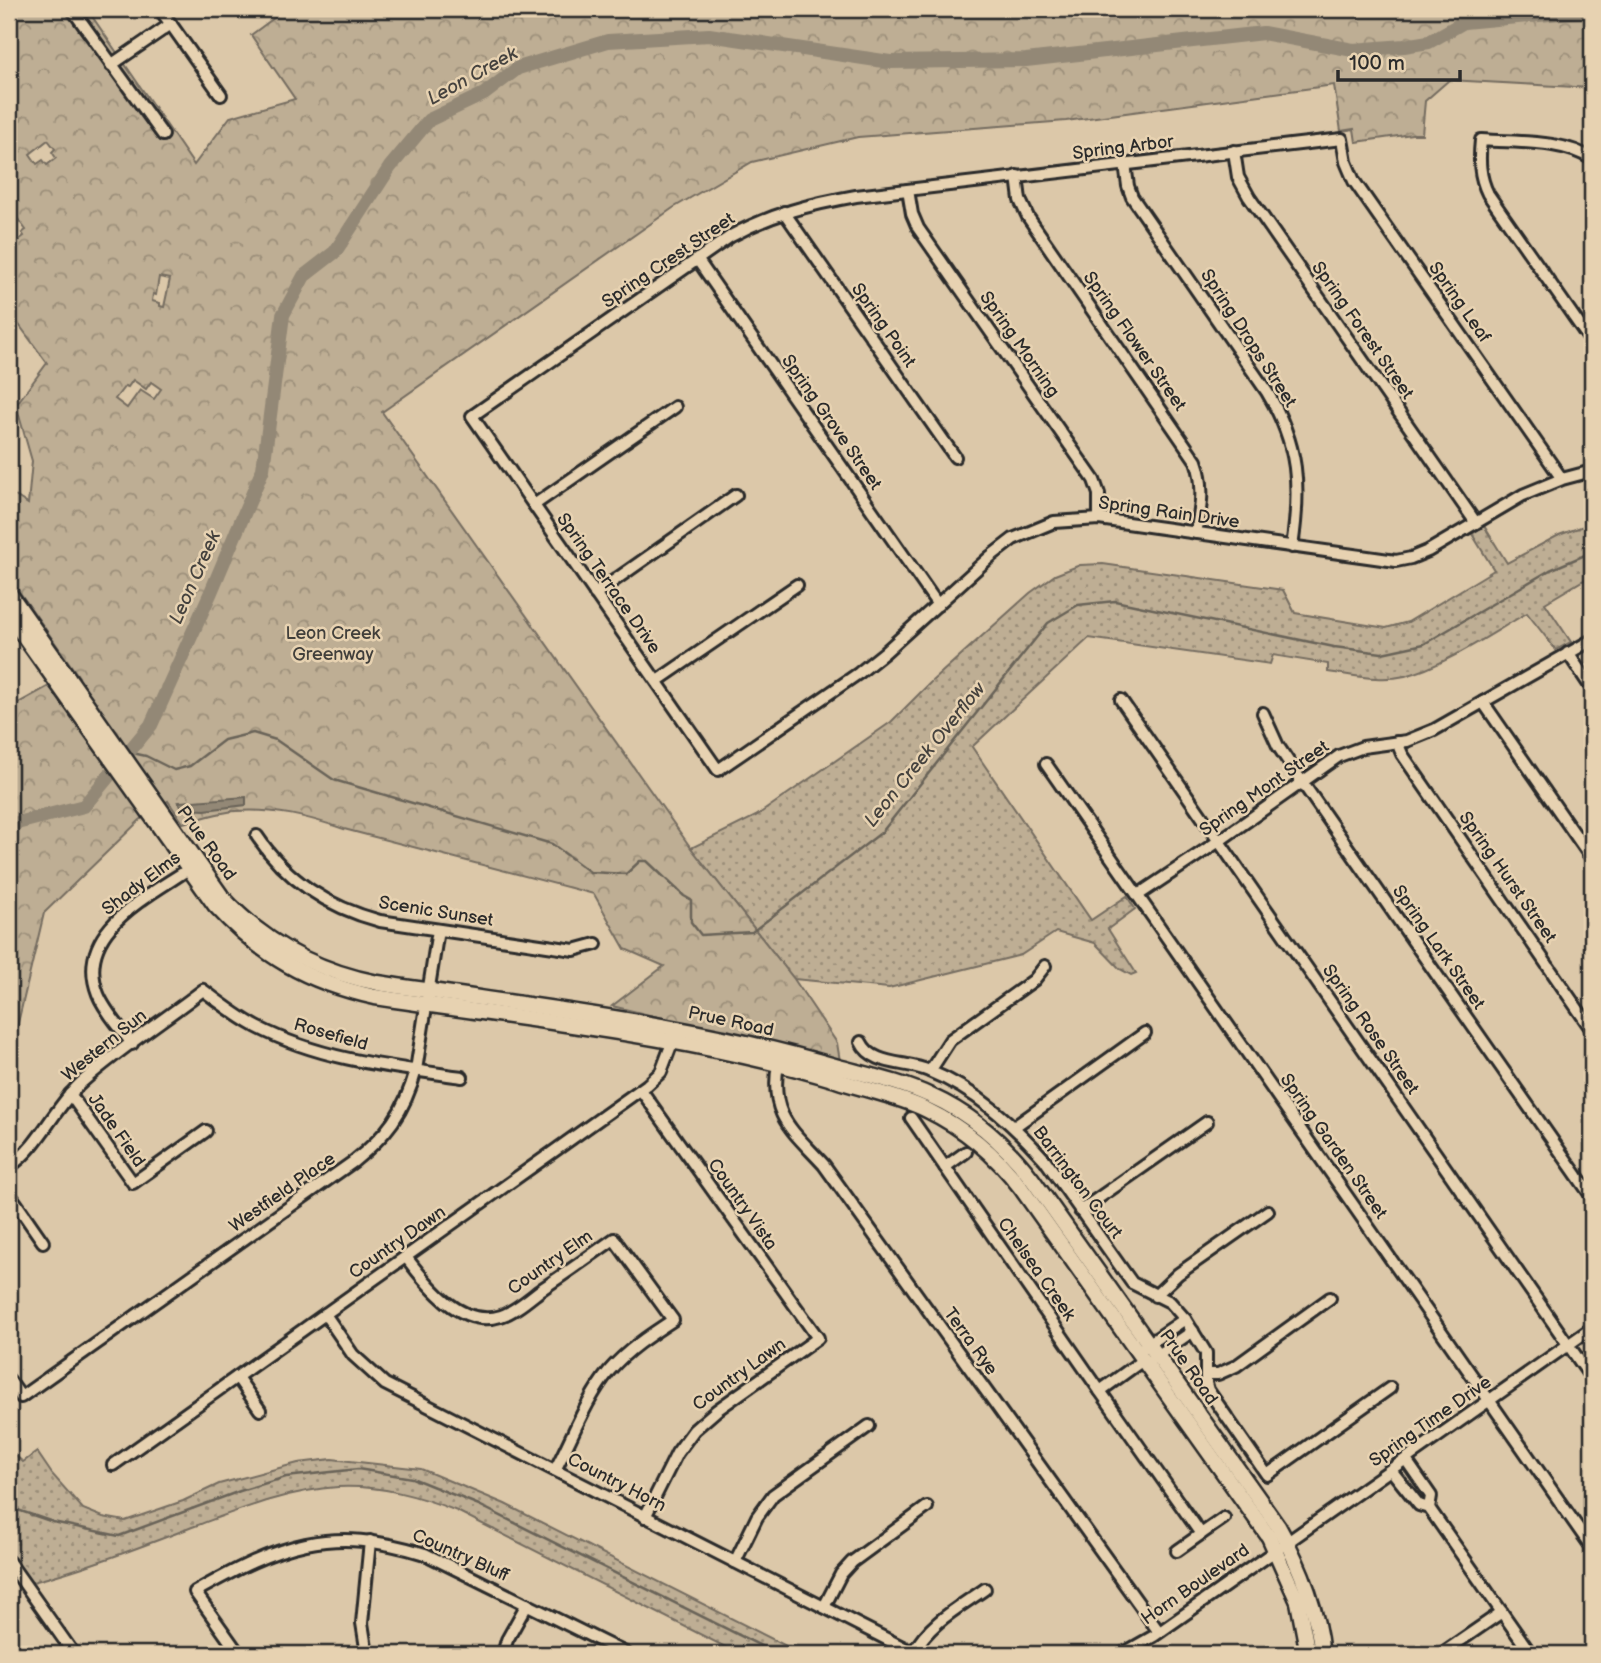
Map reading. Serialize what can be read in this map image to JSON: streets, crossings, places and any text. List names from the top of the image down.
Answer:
{
  "streets": {
    "main road": ["Prue Road"],
    "street": [
      "Spring Arbor",
      "Spring Crest Street",
      "Spring Leaf",
      "Spring Point",
      "Spring Forest Street",
      "Spring Drops Street",
      "Spring Flower Street",
      "Spring Morning",
      "Spring Grove Street",
      "Spring Rain Drive",
      "Spring Terrace Drive",
      "Spring Mont Street",
      "Spring Hurst Street",
      "Shady Elms",
      "Scenic Sunset",
      "Spring Lark Street",
      "Spring Rose Street",
      "Rosefield",
      "Western Sun",
      "Jade Field",
      "Spring Garden Street",
      "Barrington Court",
      "Westfield Place",
      "Country Vista",
      "Country Dawn",
      "Country Elm",
      "Chelsea Creek",
      "Terra Rye",
      "Country Lawn",
      "Spring Time Drive",
      "Country Horn",
      "Country Bluff",
      "Horn Boulevard"
    ]
  },
  "crossings": [
    ["Spring Arbor", "Spring Crest Street"],
    ["Spring Arbor", "Spring Leaf"],
    ["Spring Arbor", "Spring Forest Street"],
    ["Spring Arbor", "Spring Drops Street"],
    ["Spring Arbor", "Spring Flower Street"],
    ["Spring Arbor", "Spring Morning"],
    ["Spring Crest Street", "Spring Point"],
    ["Spring Crest Street", "Spring Morning"],
    ["Spring Crest Street", "Spring Grove Street"],
    ["Spring Crest Street", "Spring Terrace Drive"],
    ["Spring Leaf", "Spring Rain Drive"],
    ["Spring Forest Street", "Spring Rain Drive"],
    ["Spring Drops Street", "Spring Rain Drive"],
    ["Spring Flower Street", "Spring Rain Drive"],
    ["Spring Morning", "Spring Rain Drive"],
    ["Spring Grove Street", "Spring Rain Drive"],
    ["Spring Rain Drive", "Spring Terrace Drive"],
    ["Spring Mont Street", "Spring Hurst Street"],
    ["Spring Mont Street", "Spring Lark Street"],
    ["Spring Mont Street", "Spring Rose Street"],
    ["Spring Mont Street", "Spring Garden Street"],
    ["Prue Road", "Shady Elms"],
    ["Prue Road", "Westfield Place"],
    ["Prue Road", "Country Dawn"],
    ["Prue Road", "Terra Rye"],
    ["Prue Road", "Spring Time Drive"],
    ["Prue Road", "Horn Boulevard"],
    ["Shady Elms", "Western Sun"],
    ["Scenic Sunset", "Westfield Place"],
    ["Spring Rose Street", "Spring Time Drive"],
    ["Rosefield", "Western Sun"],
    ["Rosefield", "Westfield Place"],
    ["Western Sun", "Jade Field"],
    ["Spring Garden Street", "Spring Time Drive"],
    ["Country Vista", "Country Dawn"],
    ["Country Vista", "Country Lawn"],
    ["Country Dawn", "Country Elm"],
    ["Country Dawn", "Country Horn"],
    ["Country Elm", "Country Horn"],
    ["Terra Rye", "Horn Boulevard"],
    ["Country Lawn", "Country Horn"],
    ["Spring Time Drive", "Horn Boulevard"]
  ],
  "water": ["Leon Creek", "Leon Creek Overflow"],
  "parks": ["Leon Creek Greenway"],
  "scale_bar": "100 m"
}
